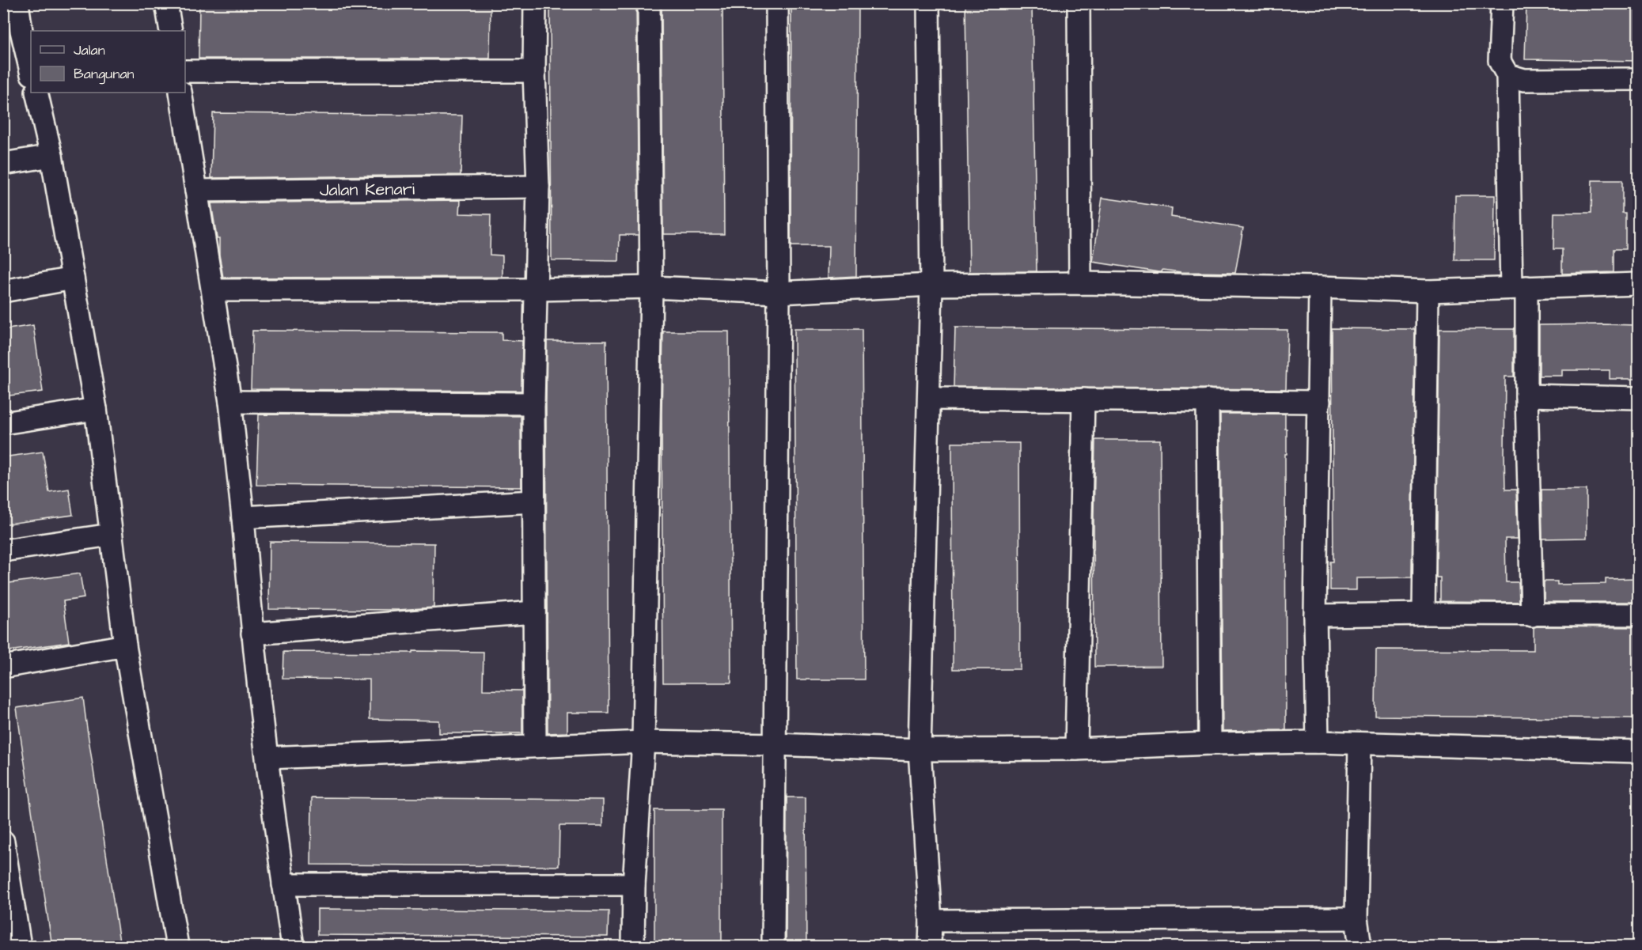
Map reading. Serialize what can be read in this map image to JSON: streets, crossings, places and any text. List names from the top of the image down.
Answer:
{
  "streets": {
    "street": ["Jalan Kenari"]
  },
  "legend": ["Jalan", "Bangunan"]
}
